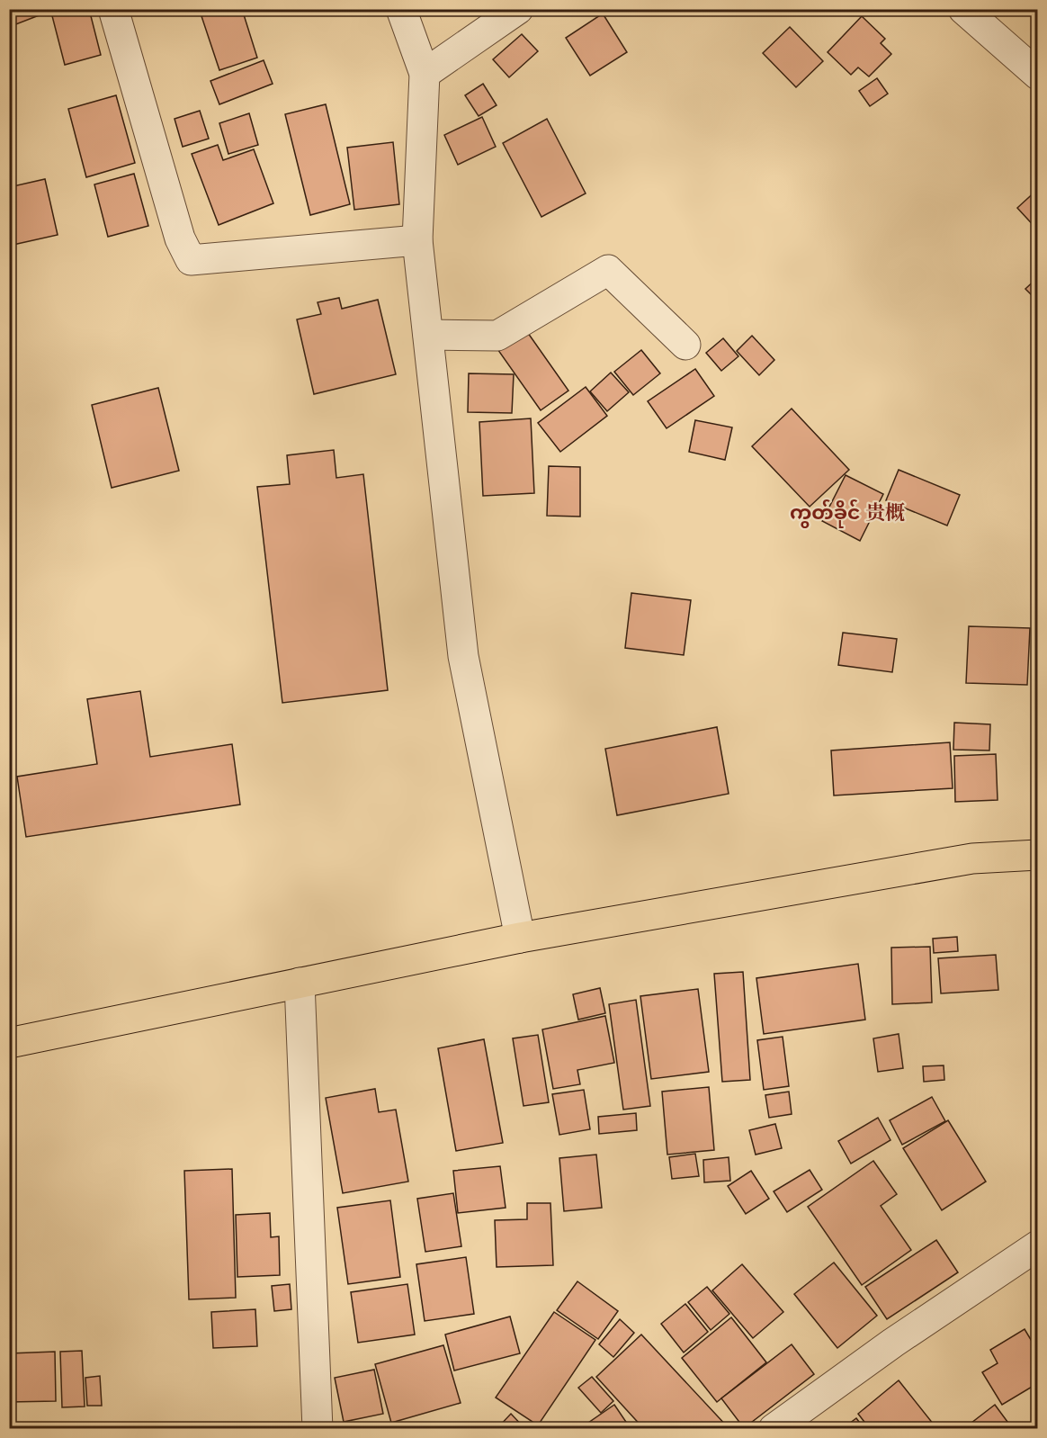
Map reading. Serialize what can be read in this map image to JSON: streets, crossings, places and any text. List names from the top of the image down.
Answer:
{
  "districts": ["ကွတ်ခိုင် 贵概"]
}
